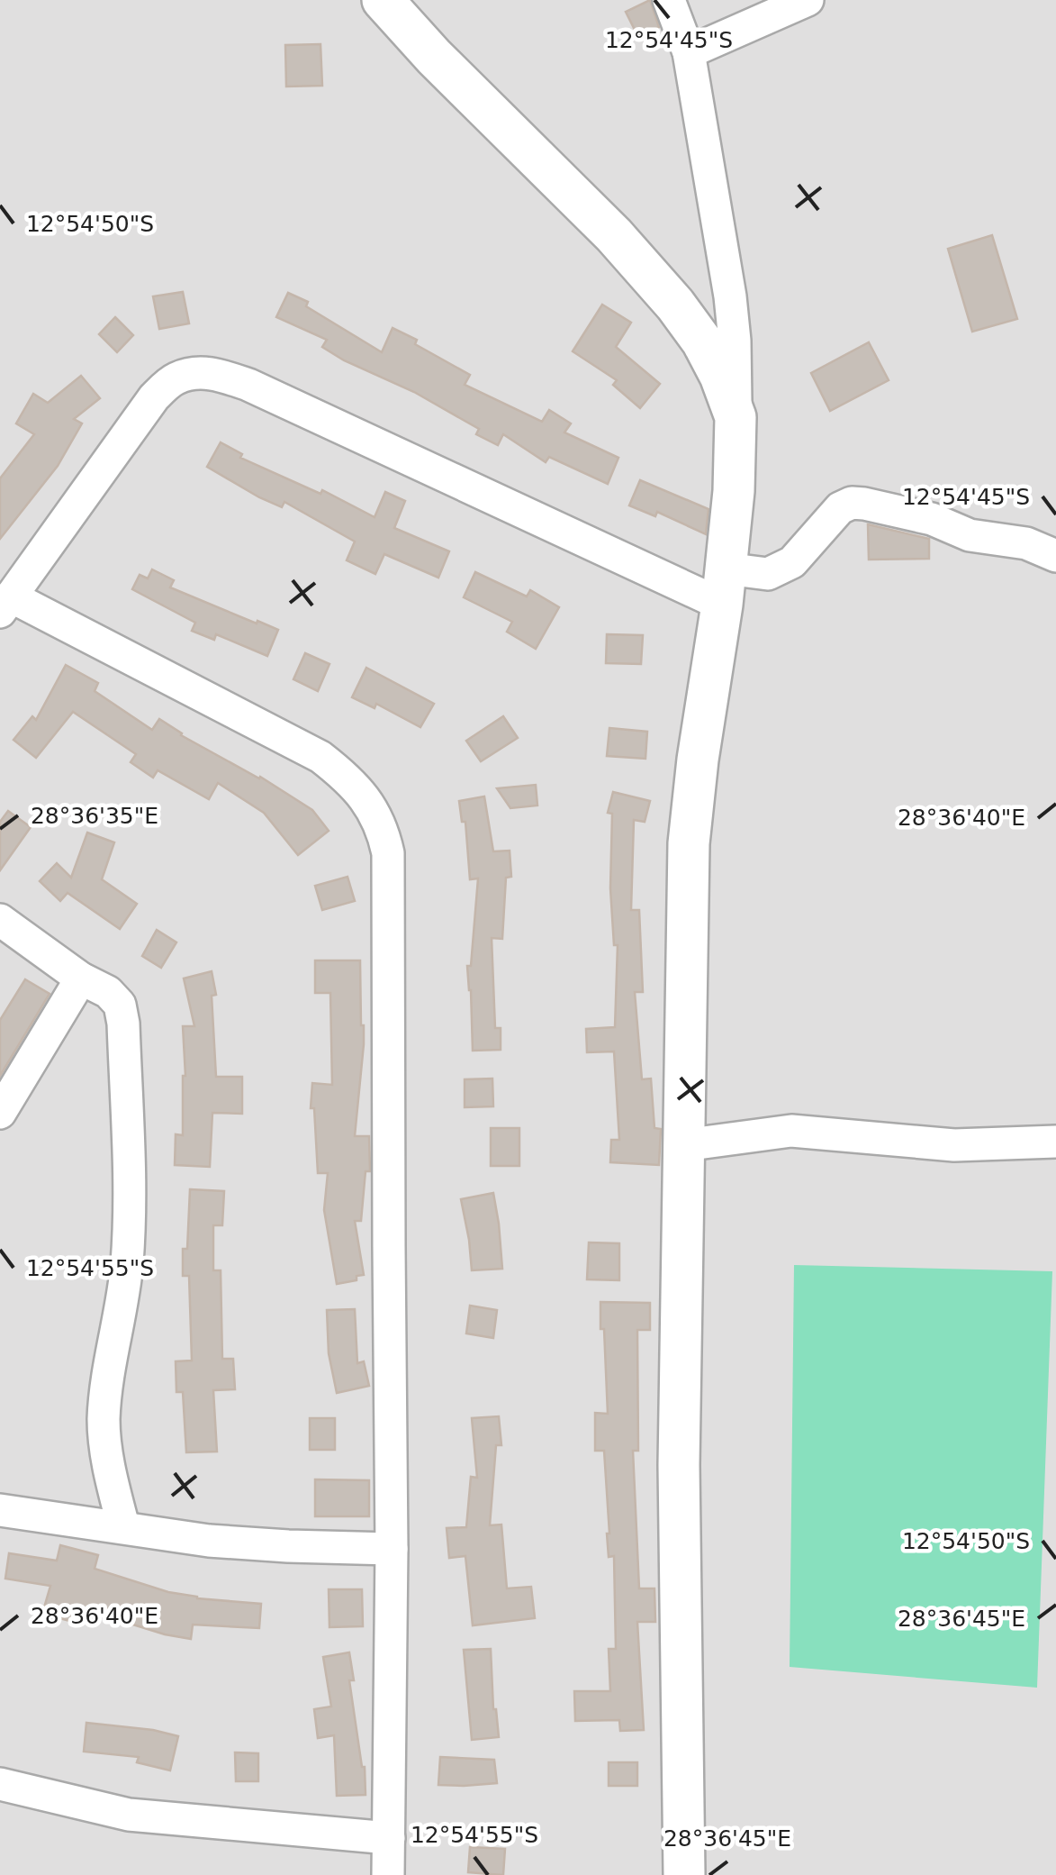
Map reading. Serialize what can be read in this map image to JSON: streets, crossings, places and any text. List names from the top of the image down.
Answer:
{
  "coordinates": [
    "12°54'45\"S",
    "12°54'50\"S",
    "28°36'35\"E",
    "28°36'40\"E",
    "12°54'55\"S",
    "28°36'45\"E"
  ]
}
